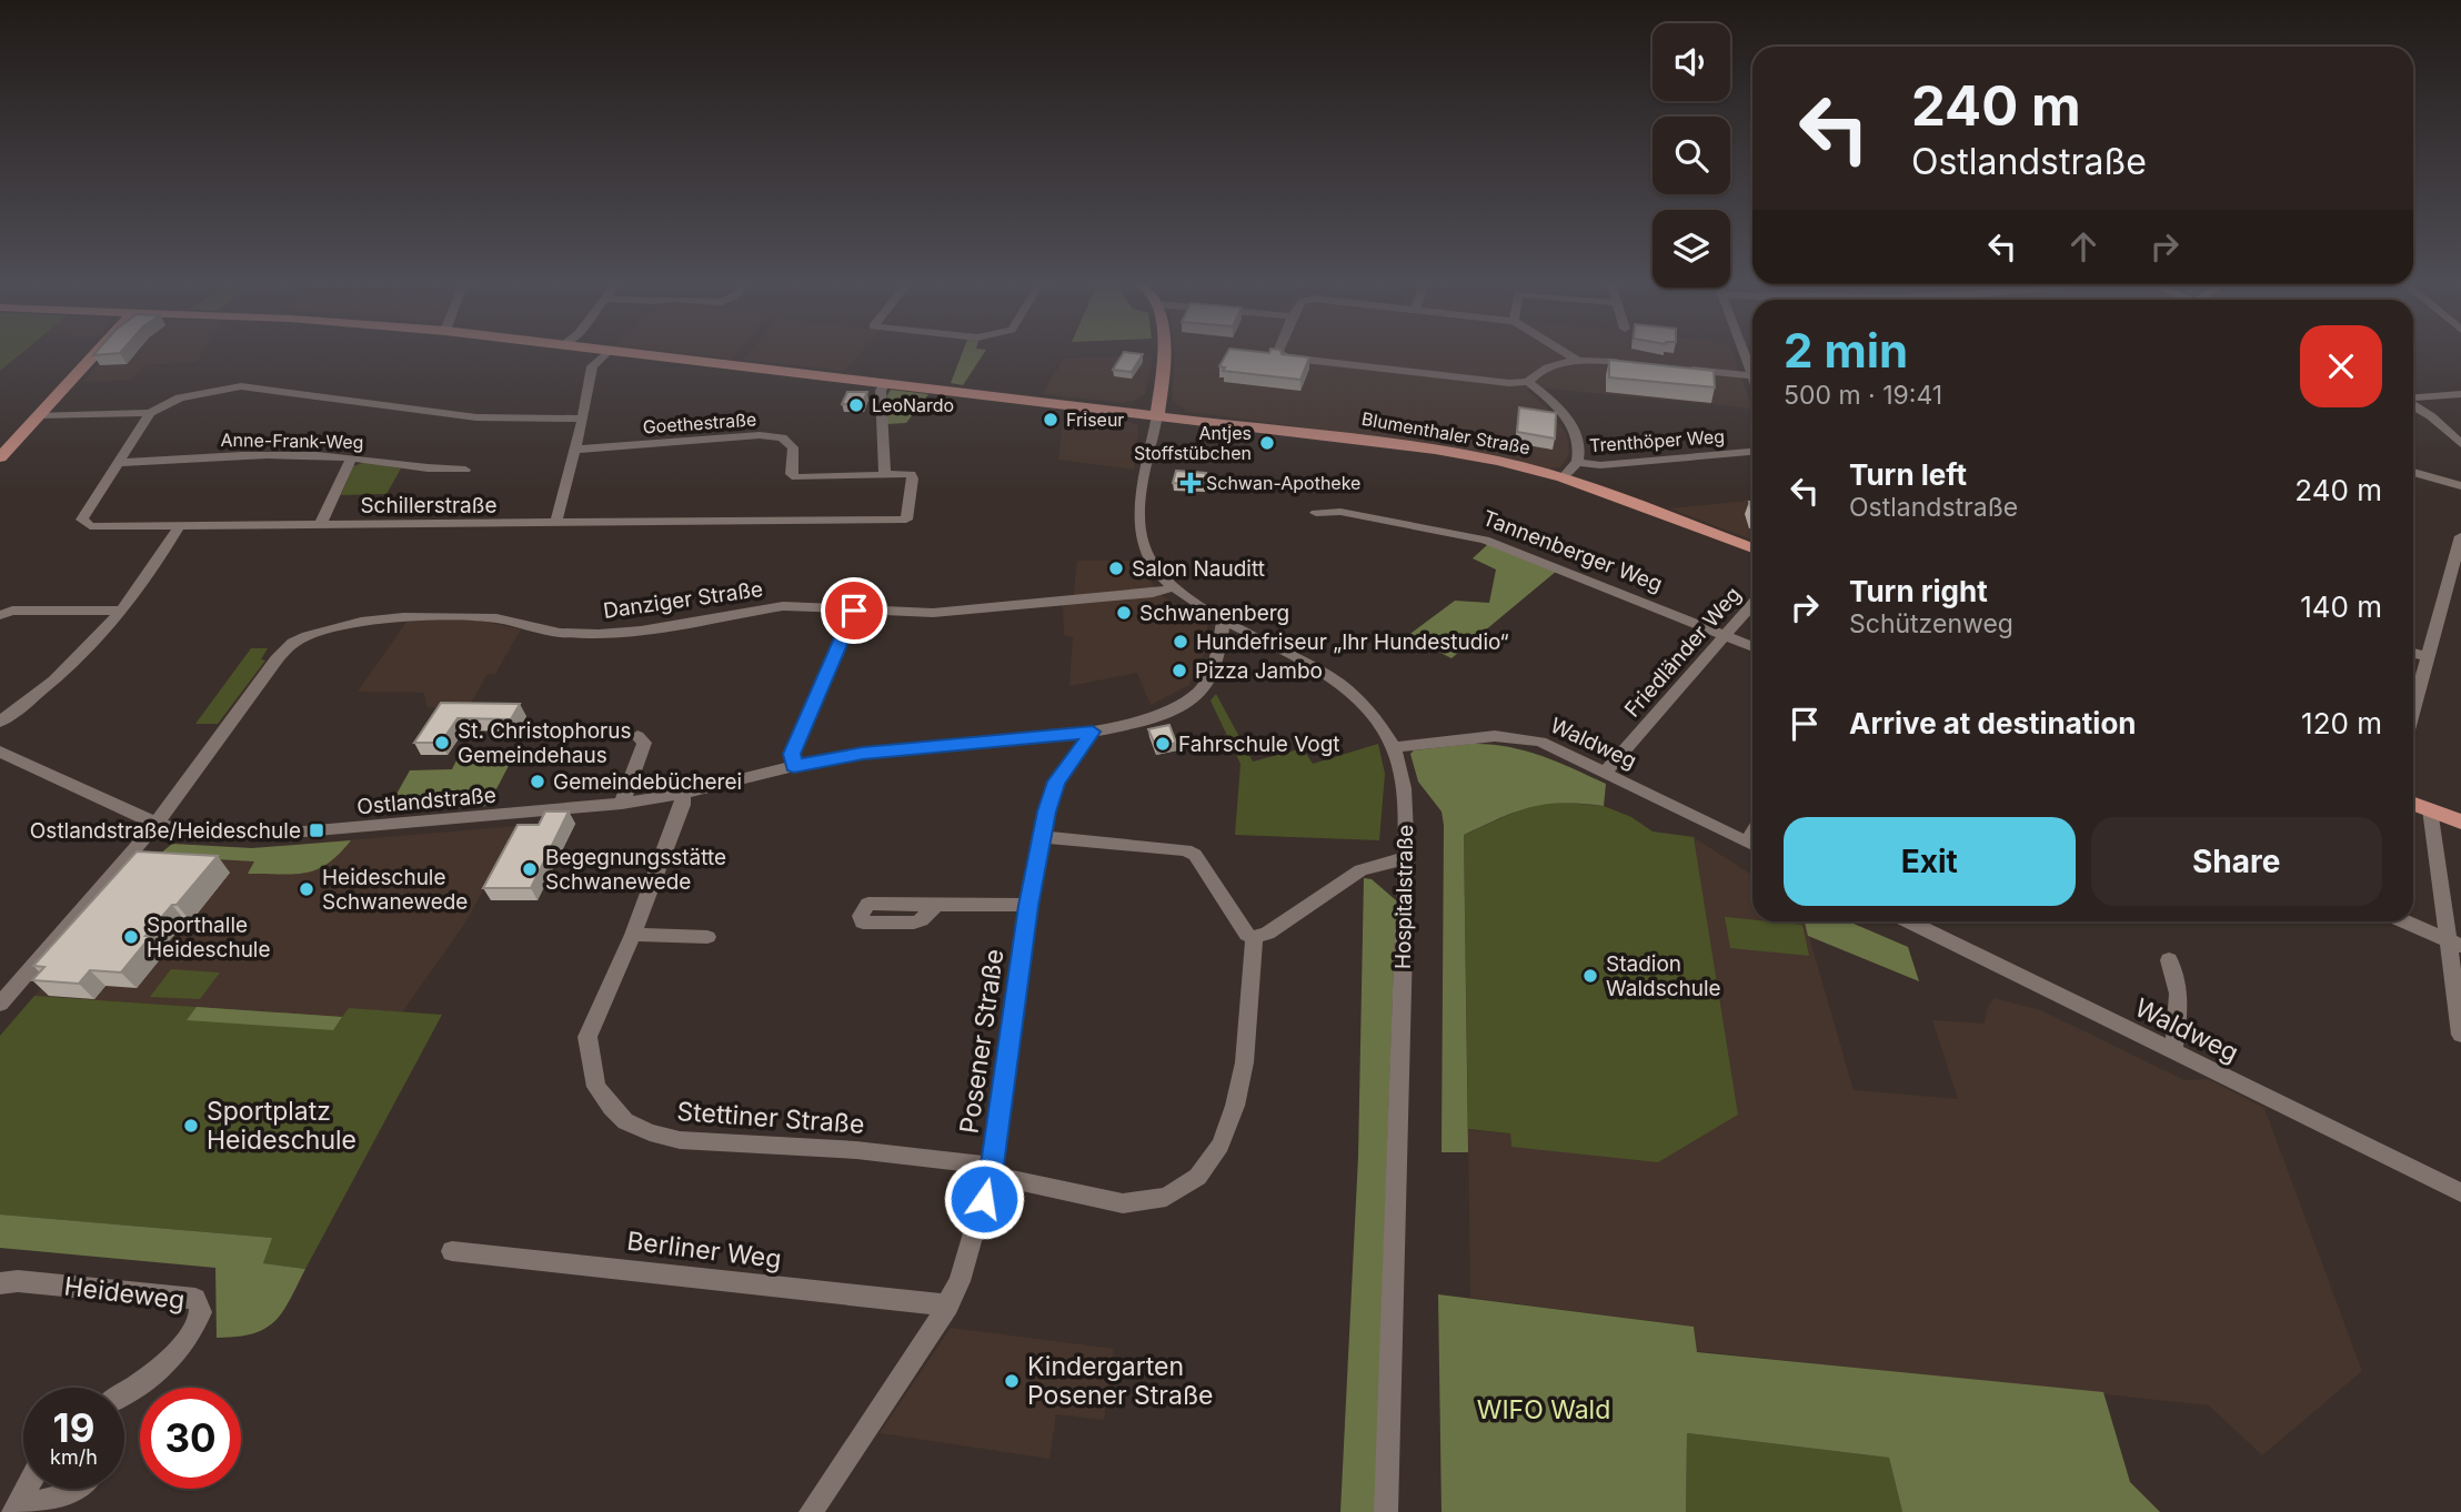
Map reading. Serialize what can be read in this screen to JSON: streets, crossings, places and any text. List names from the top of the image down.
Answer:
{
  "streets": {
    "main road": ["Blumenthaler Straße"],
    "street": [
      "Goethestraße",
      "Anne-Frank-Weg",
      "Trenthöper Weg",
      "Schillerstraße",
      "Tannenberger Weg",
      "Danziger Straße",
      "Friedländer Weg",
      "Waldweg",
      "Ostlandstraße",
      "Hospitalstraße",
      "Posener Straße",
      "Stettiner Straße",
      "Berliner Weg",
      "Heideweg"
    ]
  },
  "crossings": [
    ["Goethestraße", "Schillerstraße"],
    ["Blumenthaler Straße", "Trenthöper Weg"],
    ["Blumenthaler Straße", "Hospitalstraße"],
    ["Anne-Frank-Weg", "Schillerstraße"],
    ["Tannenberger Weg", "Friedländer Weg"],
    ["Danziger Straße", "Ostlandstraße"],
    ["Danziger Straße", "Hospitalstraße"],
    ["Friedländer Weg", "Waldweg"],
    ["Waldweg", "Hospitalstraße"],
    ["Ostlandstraße", "Hospitalstraße"],
    ["Ostlandstraße", "Posener Straße"],
    ["Ostlandstraße", "Stettiner Straße"],
    ["Posener Straße", "Stettiner Straße"],
    ["Posener Straße", "Berliner Weg"]
  ],
  "parks": ["WIFO Wald"],
  "places": {
    "other": [
      "LeoNardo",
      "Friseur",
      "Antjes Stoffstübchen",
      "Salon Nauditt",
      "Schwanenberg",
      "Hundefriseur „Ihr Hundestudio“",
      "Pizza Jambo",
      "St. Christophorus Gemeindehaus",
      "Fahrschule Vogt",
      "Gemeindebücherei",
      "Begegnungsstätte Schwanewede",
      "Heideschule Schwanewede",
      "Sporthalle Heideschule",
      "Stadion Waldschule",
      "Sportplatz Heideschule",
      "Kindergarten Posener Straße"
    ],
    "health": ["Schwan-Apotheke"],
    "transit": ["Ostlandstraße/Heideschule"]
  },
  "page": {
    "turn": ["240 m", "Ostlandstraße"],
    "heading": ["2 min", "500 m · 19:41"],
    "list": [
      {
        "name": "Turn left",
        "note": "Ostlandstraße",
        "value": "240 m"
      },
      {
        "name": "Turn right",
        "note": "Schützenweg",
        "value": "140 m"
      },
      {
        "name": "Arrive at destination",
        "value": "120 m"
      }
    ],
    "buttons": ["Exit", "Share"],
    "speed": "19 km/h",
    "limit": "30"
  }
}
